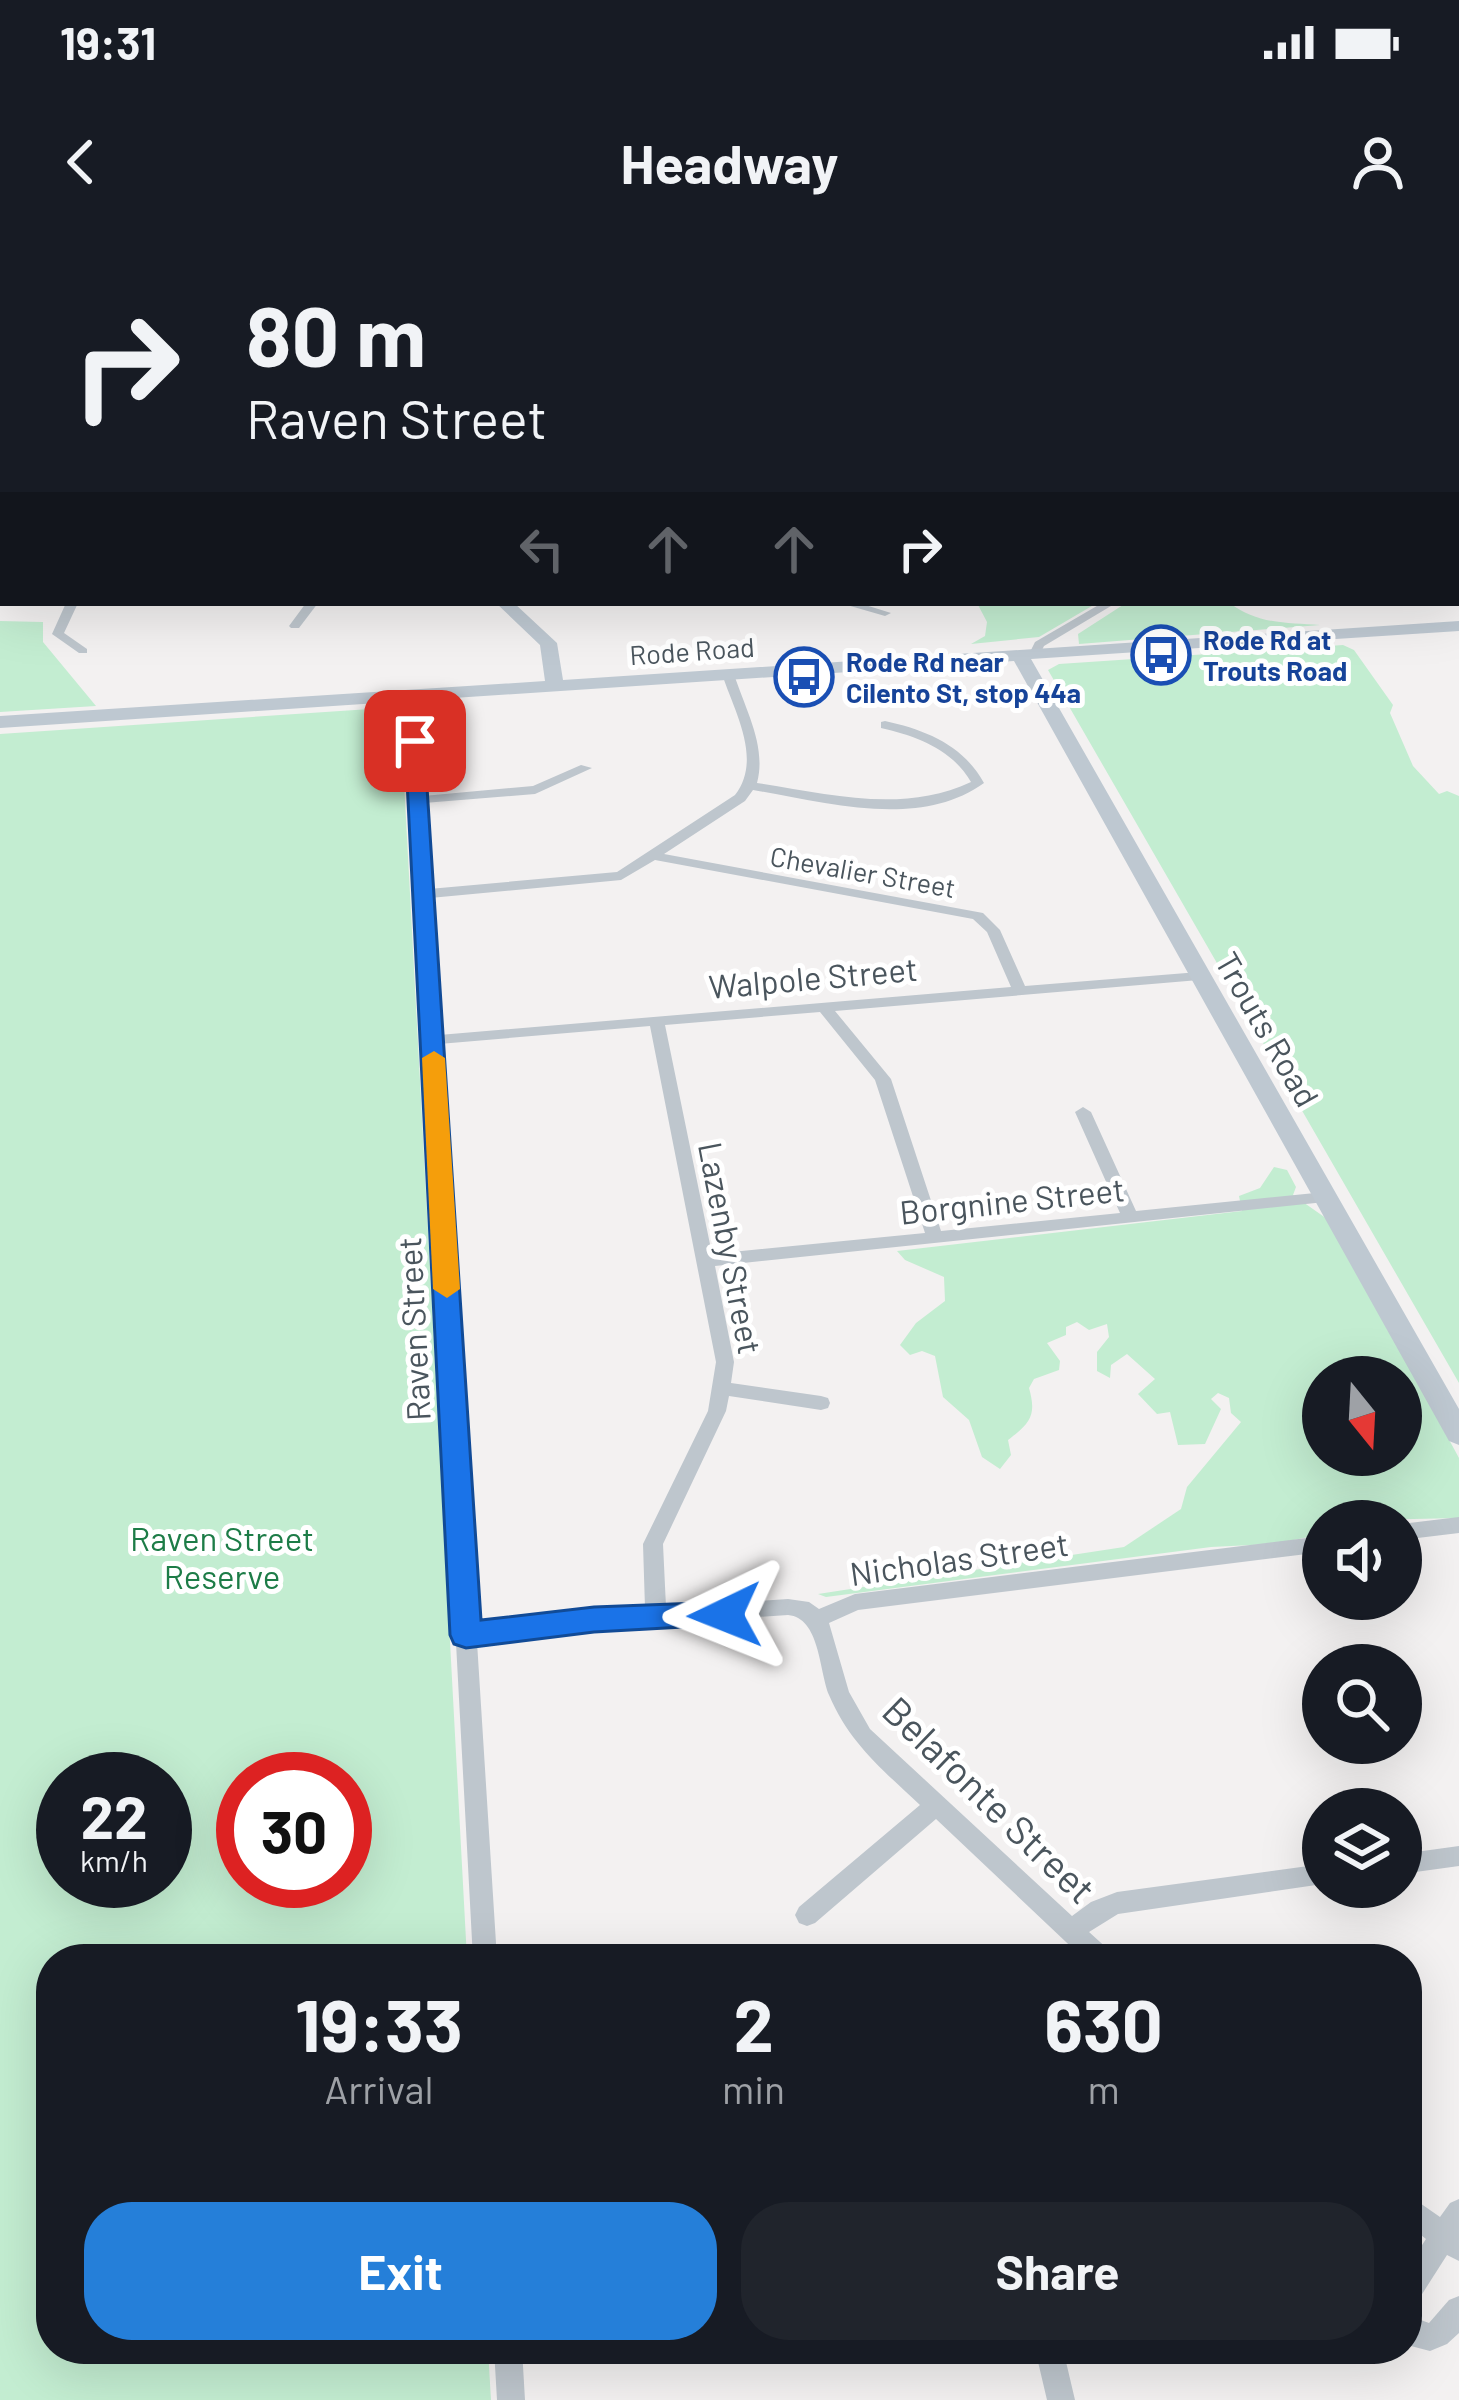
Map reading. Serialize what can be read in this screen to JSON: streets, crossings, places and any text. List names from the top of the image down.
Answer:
{
  "streets": {
    "street": [
      "Rode Road",
      "Chevalier Street",
      "Walpole Street",
      "Trouts Road",
      "Borgnine Street",
      "Lazenby Street",
      "Raven Street",
      "Nicholas Street",
      "Belafonte Street"
    ]
  },
  "crossings": [
    ["Rode Road", "Trouts Road"],
    ["Rode Road", "Raven Street"],
    ["Chevalier Street", "Walpole Street"],
    ["Walpole Street", "Trouts Road"],
    ["Walpole Street", "Lazenby Street"],
    ["Walpole Street", "Raven Street"],
    ["Trouts Road", "Borgnine Street"],
    ["Borgnine Street", "Lazenby Street"],
    ["Lazenby Street", "Nicholas Street"],
    ["Raven Street", "Nicholas Street"],
    ["Nicholas Street", "Belafonte Street"]
  ],
  "parks": ["Raven Street Reserve"],
  "places": {
    "bus stop": ["Rode Rd at Trouts Road", "Rode Rd near Cilento St, stop 44a"]
  },
  "north": "bottom",
  "page": {
    "status": "19:31",
    "header": "Headway",
    "turn": ["80 m", "Raven Street"],
    "speed": "22 km/h",
    "limit": "30",
    "eta": [
      "19:33",
      "Arrival",
      "2",
      "min",
      "630",
      "m"
    ],
    "buttons": ["Exit", "Share"]
  }
}
